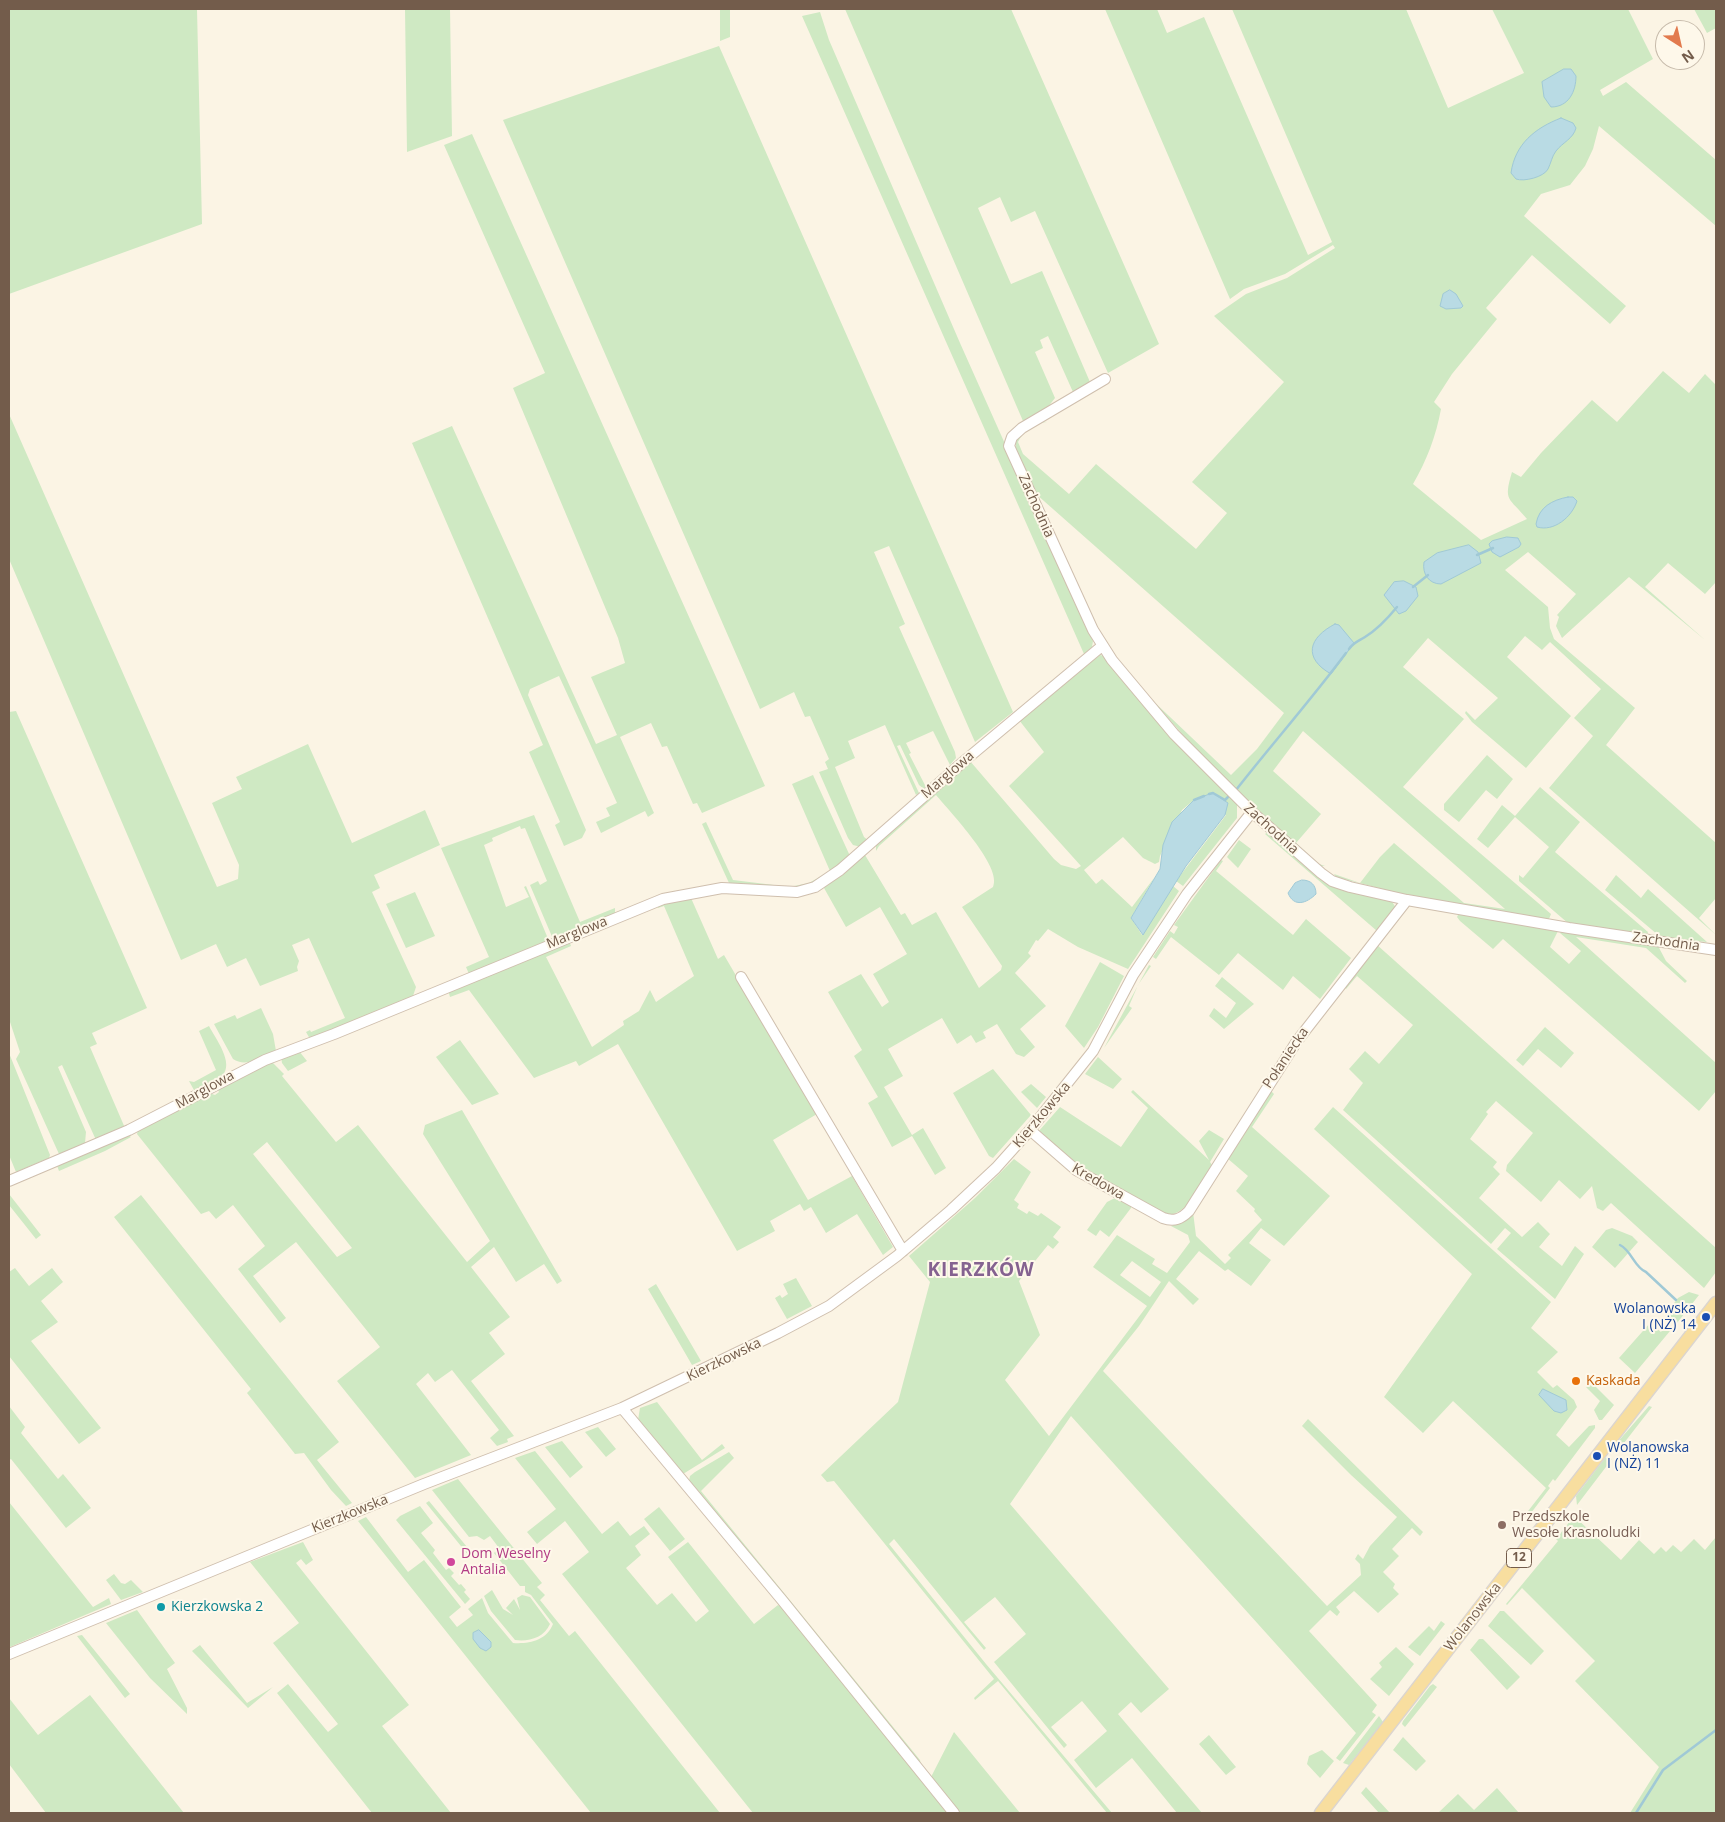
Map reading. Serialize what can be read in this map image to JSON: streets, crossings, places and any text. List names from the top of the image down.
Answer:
{
  "streets": {
    "main road": ["12", "Wolanowska"],
    "street": [
      "Zachodnia",
      "Marglowa",
      "Połaniecka",
      "Kierzkowska",
      "Kredowa"
    ]
  },
  "crossings": [
    ["Zachodnia", "Marglowa"],
    ["Zachodnia", "Połaniecka"],
    ["Zachodnia", "Kierzkowska"],
    ["Połaniecka", "Kredowa"],
    ["Kierzkowska", "Kredowa"]
  ],
  "districts": ["KIERZKÓW"],
  "places": [
    "Wolanowska I (NŻ) 14",
    "Kaskada",
    "Wolanowska I (NŻ) 11",
    "Przedszkole Wesołe Krasnoludki",
    "Dom Weselny Antalia",
    "Kierzkowska 2"
  ],
  "north": "bottom right"
}
